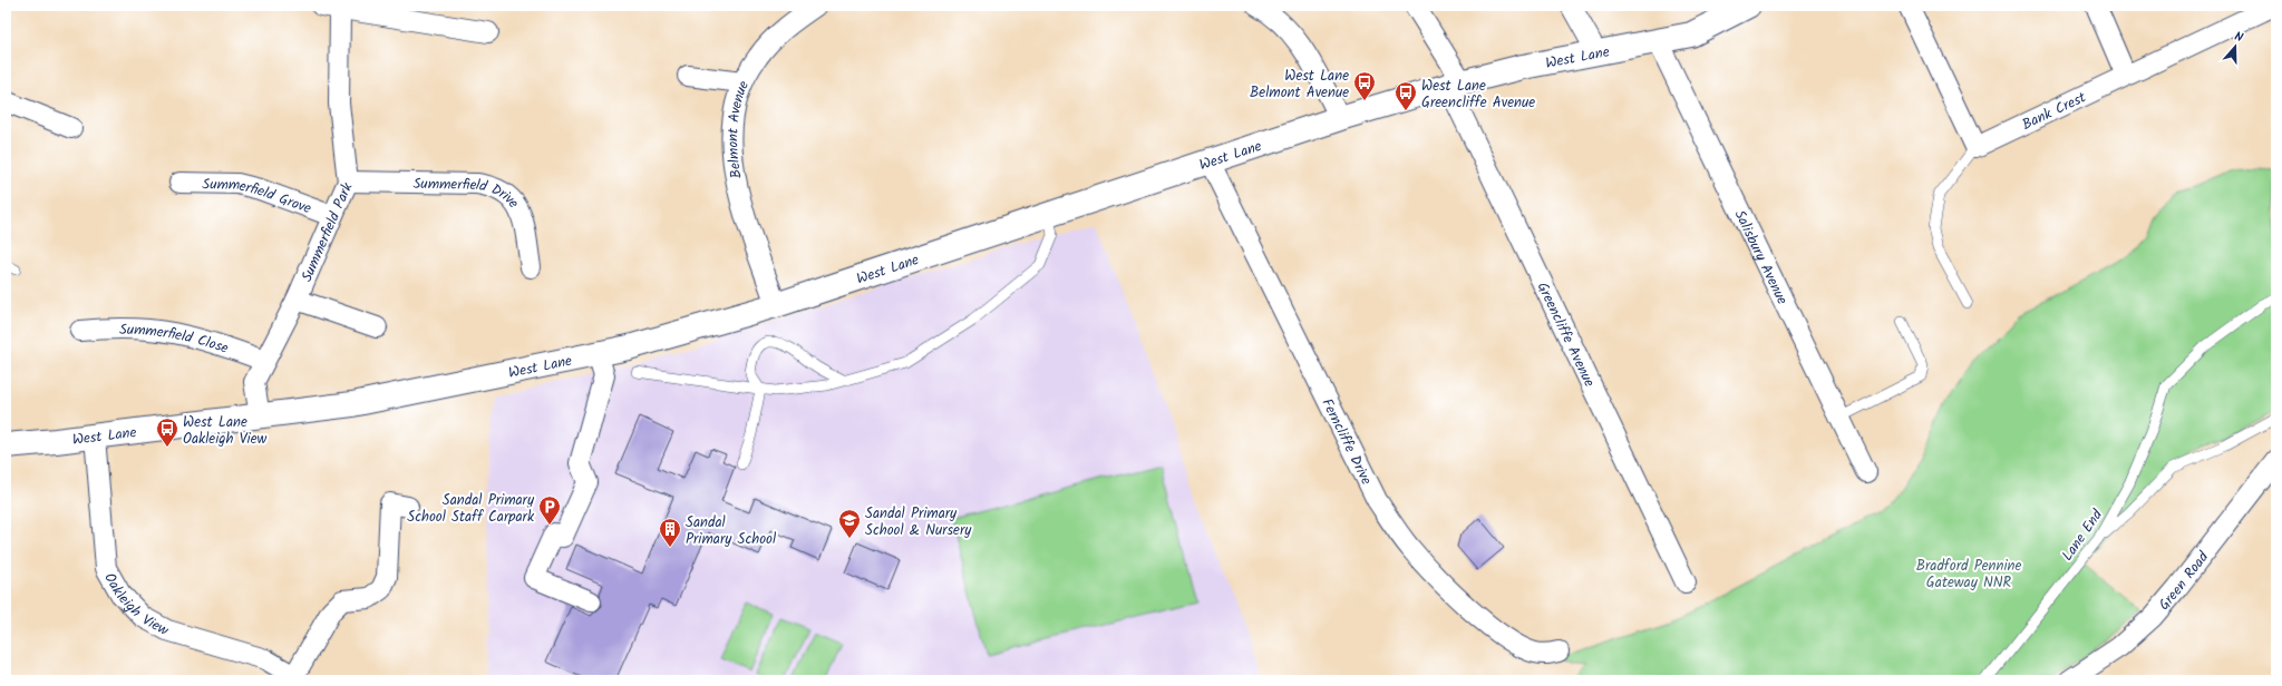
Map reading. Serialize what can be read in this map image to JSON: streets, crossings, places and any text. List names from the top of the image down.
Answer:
{
  "streets": {
    "street": [
      "West Lane",
      "Bank Crest",
      "Belmont Avenue",
      "Summerfield Grove",
      "Summerfield Drive",
      "Summerfield Park",
      "Salisbury Avenue",
      "Greencliffe Avenue",
      "Summerfield Close",
      "Ferncliffe Drive",
      "Green Road",
      "Oakleigh View"
    ],
    "lane": ["Lane End"]
  },
  "crossings": [
    ["West Lane", "Belmont Avenue"],
    ["West Lane", "Summerfield Park"],
    ["West Lane", "Salisbury Avenue"],
    ["West Lane", "Greencliffe Avenue"],
    ["West Lane", "Ferncliffe Drive"],
    ["West Lane", "Oakleigh View"],
    ["Summerfield Grove", "Summerfield Park"],
    ["Summerfield Drive", "Summerfield Park"],
    ["Summerfield Park", "Summerfield Close"]
  ],
  "parks": ["Bradford Pennine Gateway NNR"],
  "places": {
    "bus stop": ["West Lane Belmont Avenue", "West Lane Greencliffe Avenue", "West Lane Oakleigh View"],
    "parking": ["Sandal Primary School Staff Carpark"],
    "school or university": ["Sandal Primary School & Nursery"],
    "building": ["Sandal Primary School"]
  },
  "north": "top"
}
